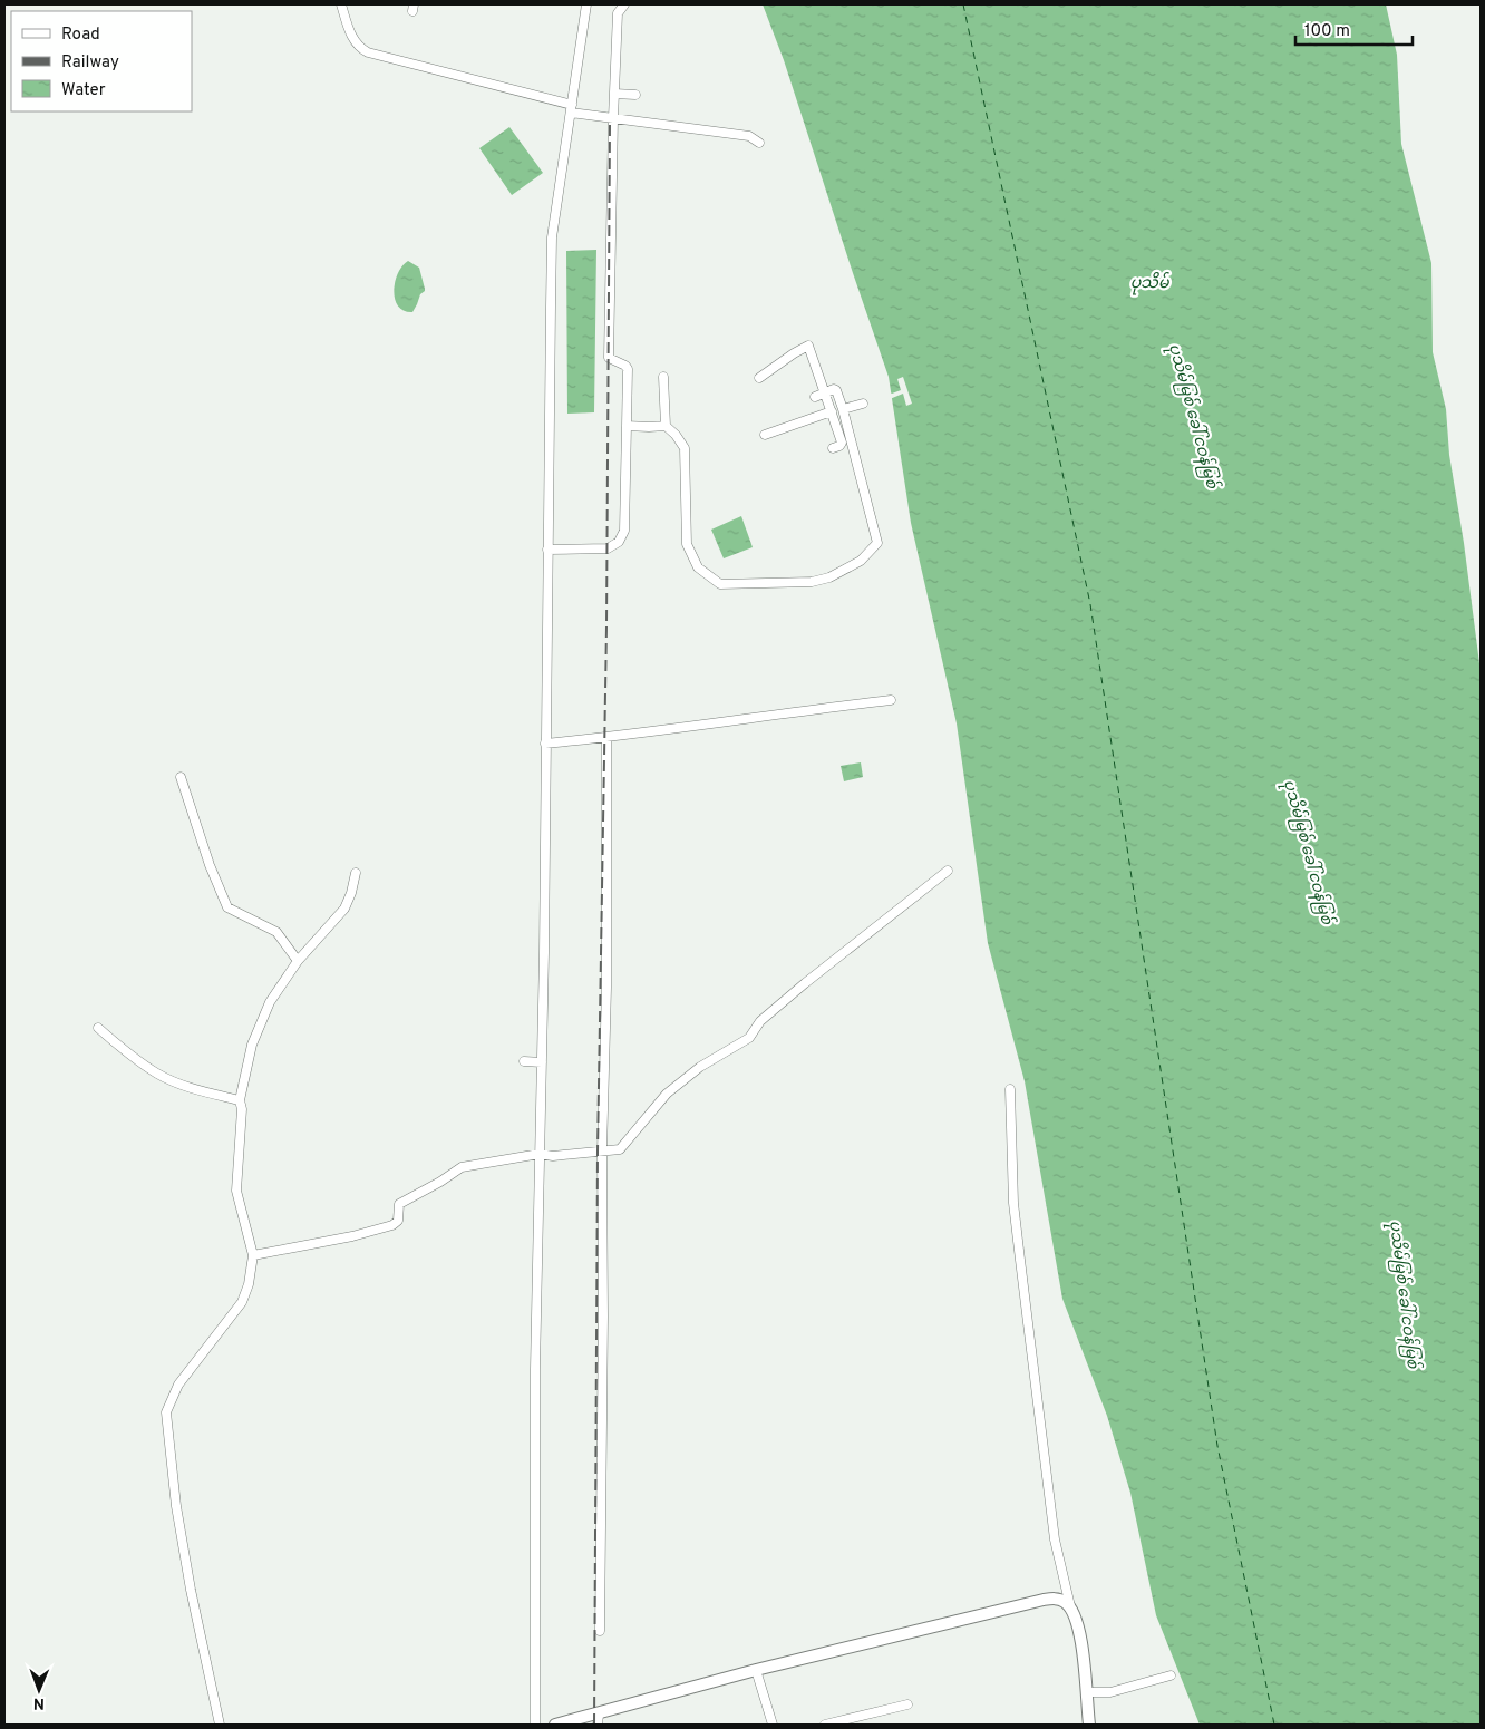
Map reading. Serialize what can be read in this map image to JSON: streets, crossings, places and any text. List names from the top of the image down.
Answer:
{
  "water": ["ပုသိမ်", "ပုသိမ်မြစ် ခေါ် ငဝန်မြစ်"],
  "legend": ["Road", "Railway", "Water"],
  "scale_bar": "100 m",
  "north": "bottom"
}
